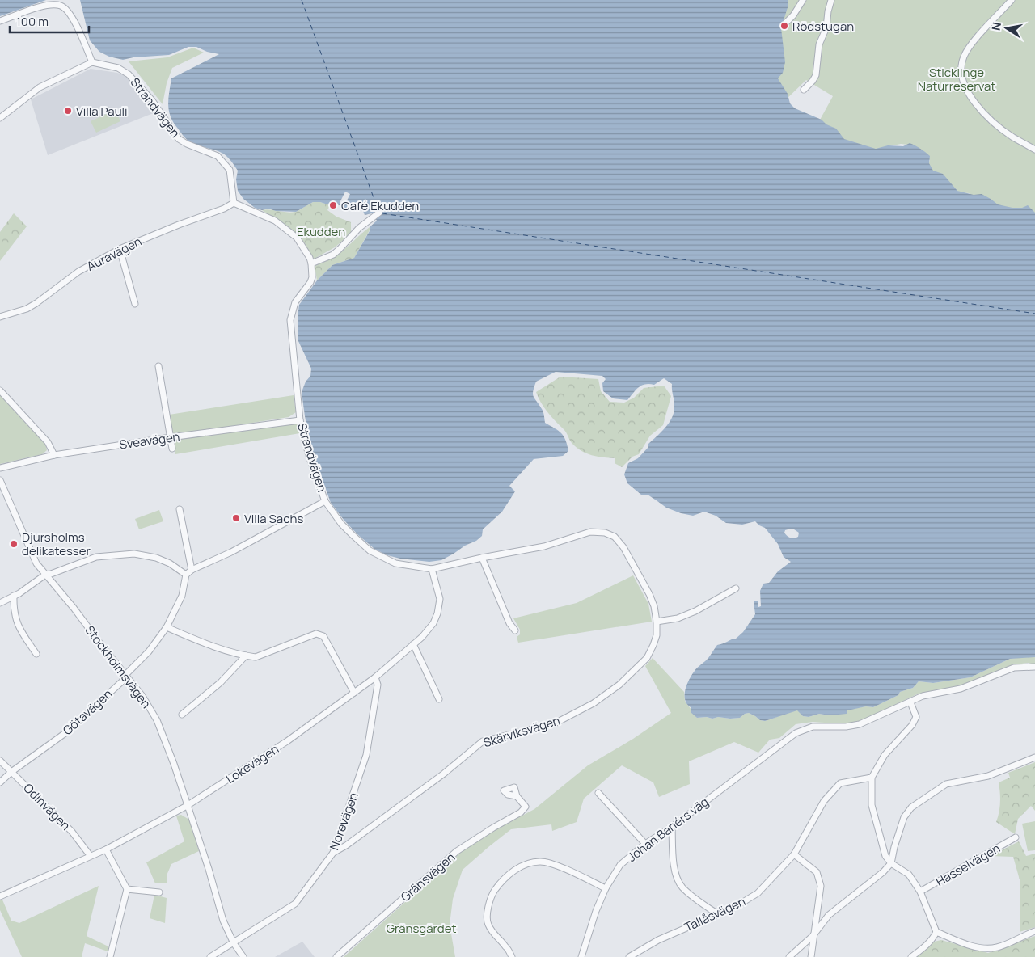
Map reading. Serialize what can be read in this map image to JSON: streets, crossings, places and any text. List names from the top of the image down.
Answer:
{
  "streets": {
    "street": [
      "Strandvägen",
      "Auravägen",
      "Sveavägen",
      "Stockholmsvägen",
      "Götavägen",
      "Skärviksvägen",
      "Lokevägen",
      "Odinvägen",
      "Norevägen",
      "Johan Banérs väg",
      "Hasselvägen",
      "Gränsvägen",
      "Tallåsvägen"
    ]
  },
  "crossings": [
    ["Strandvägen", "Auravägen"],
    ["Strandvägen", "Sveavägen"],
    ["Strandvägen", "Skärviksvägen"],
    ["Strandvägen", "Lokevägen"],
    ["Stockholmsvägen", "Götavägen"],
    ["Stockholmsvägen", "Lokevägen"],
    ["Stockholmsvägen", "Norevägen"],
    ["Götavägen", "Odinvägen"],
    ["Skärviksvägen", "Lokevägen"],
    ["Skärviksvägen", "Norevägen"],
    ["Lokevägen", "Odinvägen"],
    ["Lokevägen", "Norevägen"]
  ],
  "parks": ["Sticklinge Naturreservat", "Ekudden", "Gränsgärdet"],
  "places": [
    "Rödstugan",
    "Villa Pauli",
    "Café Ekudden",
    "Villa Sachs",
    "Djursholms delikatesser"
  ],
  "scale_bar": "100 m",
  "north": "left"
}
